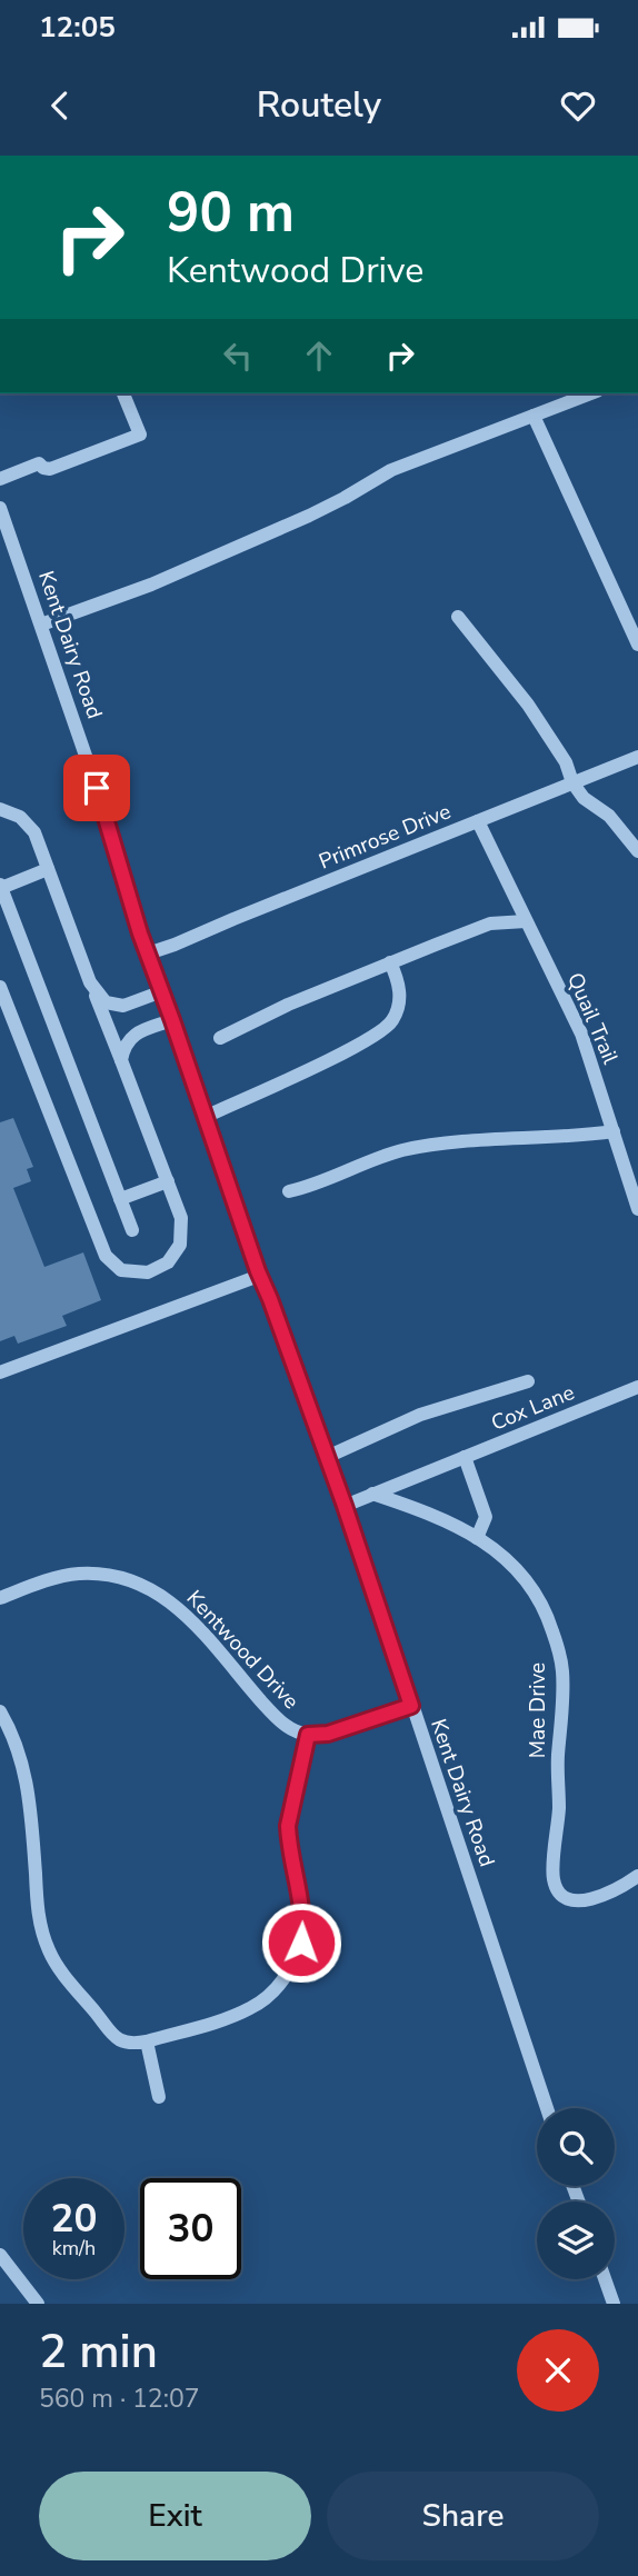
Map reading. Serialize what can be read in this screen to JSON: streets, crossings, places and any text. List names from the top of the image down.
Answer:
{
  "streets": {
    "street": [
      "Kent Dairy Road",
      "Primrose Drive",
      "Quail Trail",
      "Cox Lane",
      "Kentwood Drive",
      "Mae Drive"
    ]
  },
  "crossings": [
    ["Kent Dairy Road", "Primrose Drive"],
    ["Kent Dairy Road", "Cox Lane"],
    ["Kent Dairy Road", "Kentwood Drive"],
    ["Primrose Drive", "Quail Trail"],
    ["Cox Lane", "Mae Drive"]
  ],
  "page": {
    "status": "12:05",
    "header": "Routely",
    "turn": ["90 m", "Kentwood Drive"],
    "speed": "20 km/h",
    "limit": "30",
    "heading": ["2 min", "560 m · 12:07"],
    "buttons": ["Exit", "Share"]
  }
}
